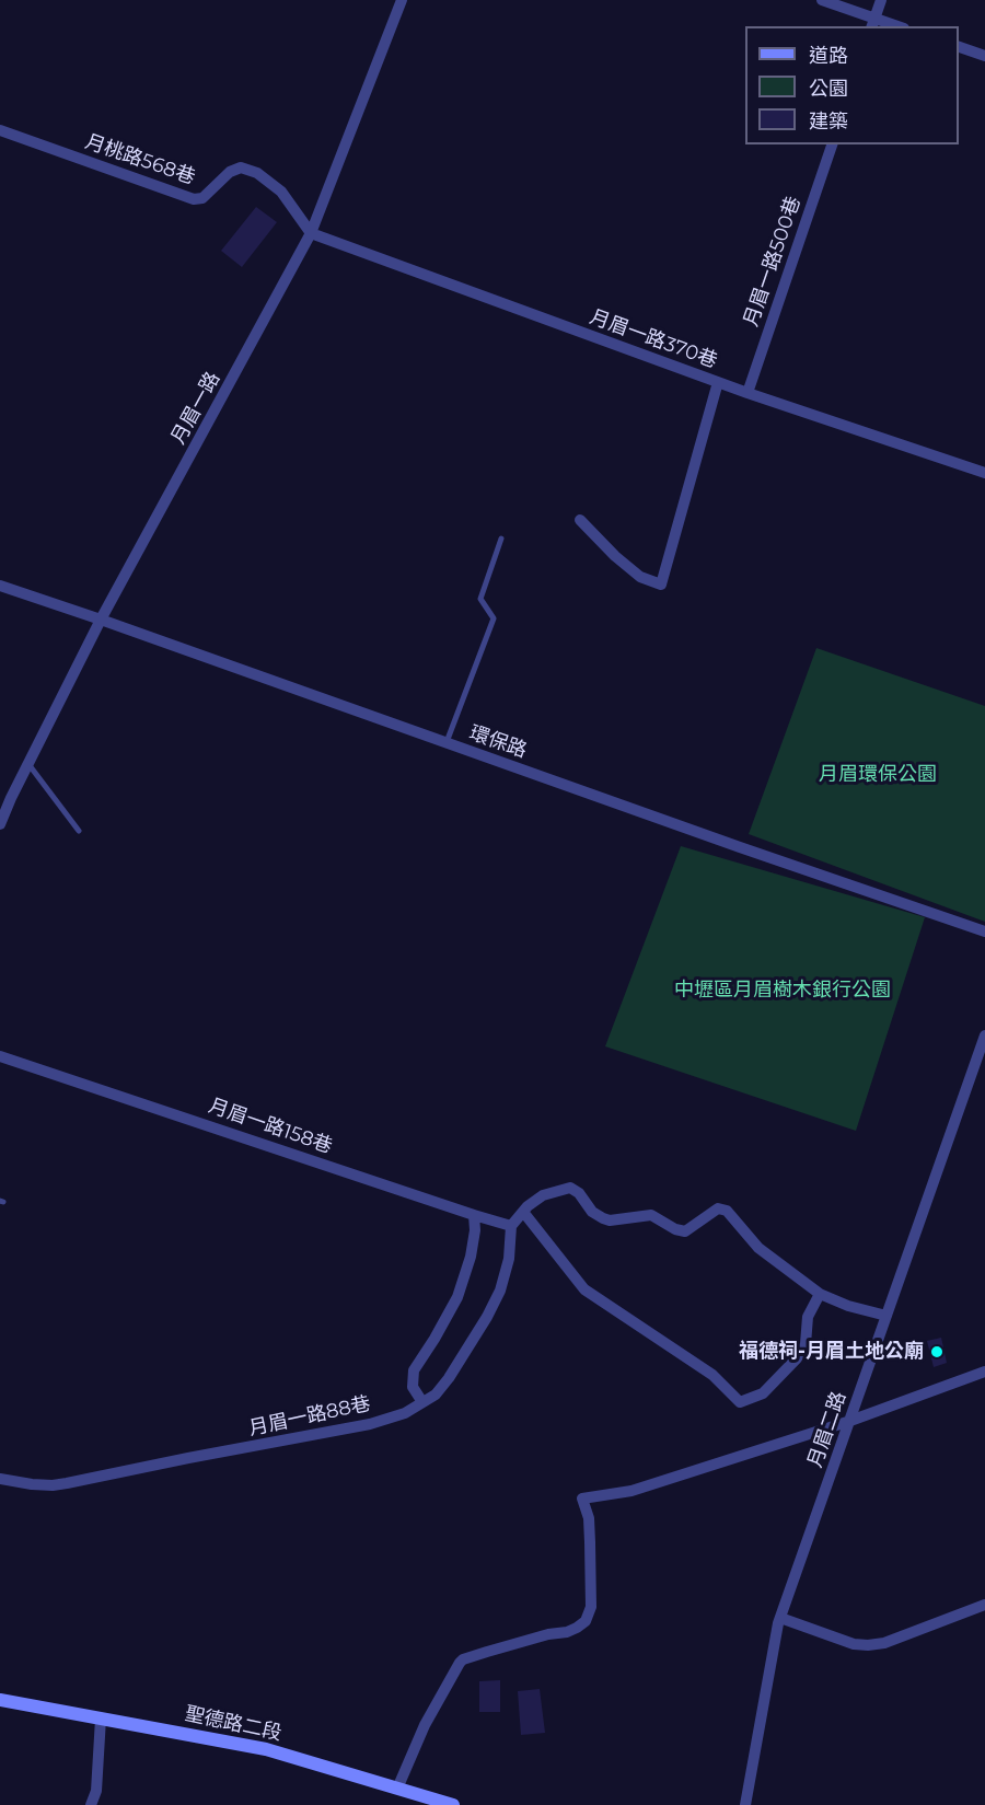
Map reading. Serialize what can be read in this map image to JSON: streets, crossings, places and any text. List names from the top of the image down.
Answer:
{
  "streets": {
    "street": [
      "月桃路568巷",
      "月眉一路500巷",
      "月眉一路370巷",
      "月眉一路",
      "環保路",
      "月眉一路158巷",
      "月眉一路88巷",
      "月眉二路",
      "聖德路二段"
    ]
  },
  "crossings": [
    ["月桃路568巷", "月眉一路370巷"],
    ["月桃路568巷", "月眉一路"],
    ["月眉一路500巷", "月眉一路370巷"],
    ["月眉一路370巷", "月眉一路"],
    ["月眉一路", "環保路"],
    ["月眉一路158巷", "月眉一路88巷"]
  ],
  "parks": ["月眉環保公園", "中壢區月眉樹木銀行公園"],
  "places": ["福德祠-月眉土地公廟"],
  "legend": ["道路", "公園", "建築"]
}
